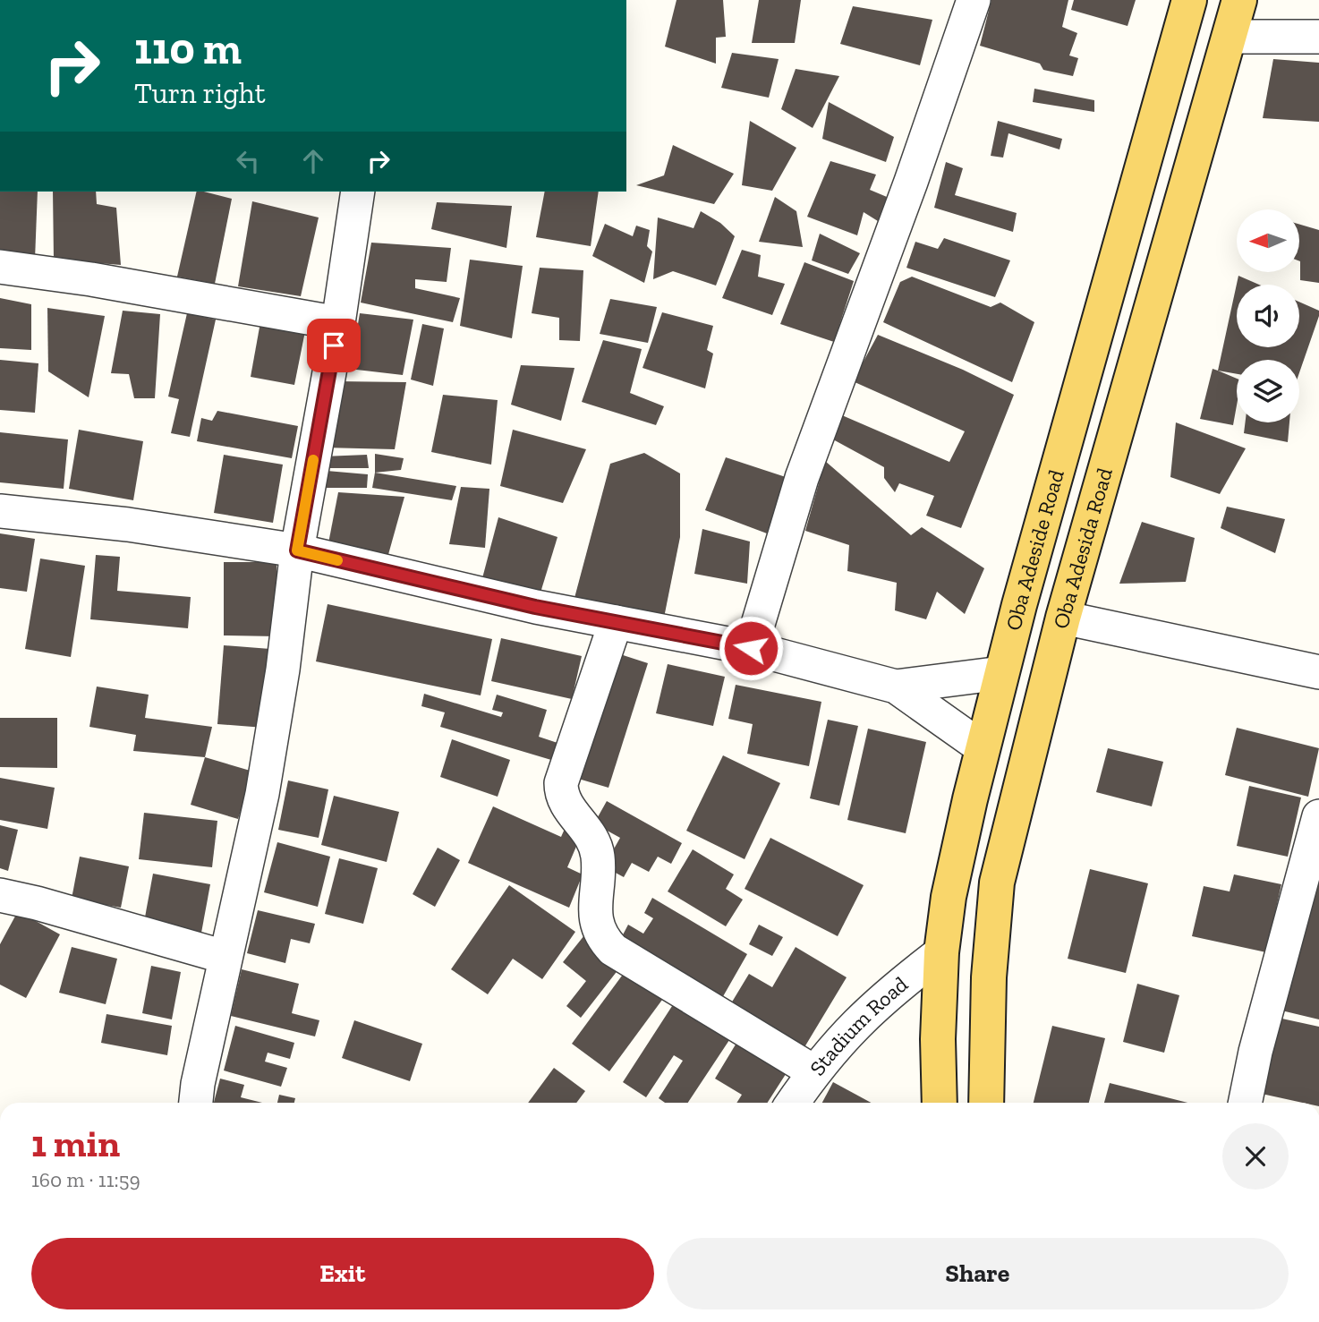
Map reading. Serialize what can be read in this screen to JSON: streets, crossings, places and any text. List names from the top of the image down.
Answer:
{
  "streets": {
    "main road": ["Oba Adeside Road", "Oba Adesida Road"],
    "street": ["Stadium Road"]
  },
  "crossings": [
    ["Oba Adeside Road", "Stadium Road"]
  ],
  "north": "left",
  "page": {
    "turn": ["110 m", "Turn right"],
    "heading": ["1 min", "160 m · 11:59"],
    "buttons": ["Exit", "Share"]
  }
}
